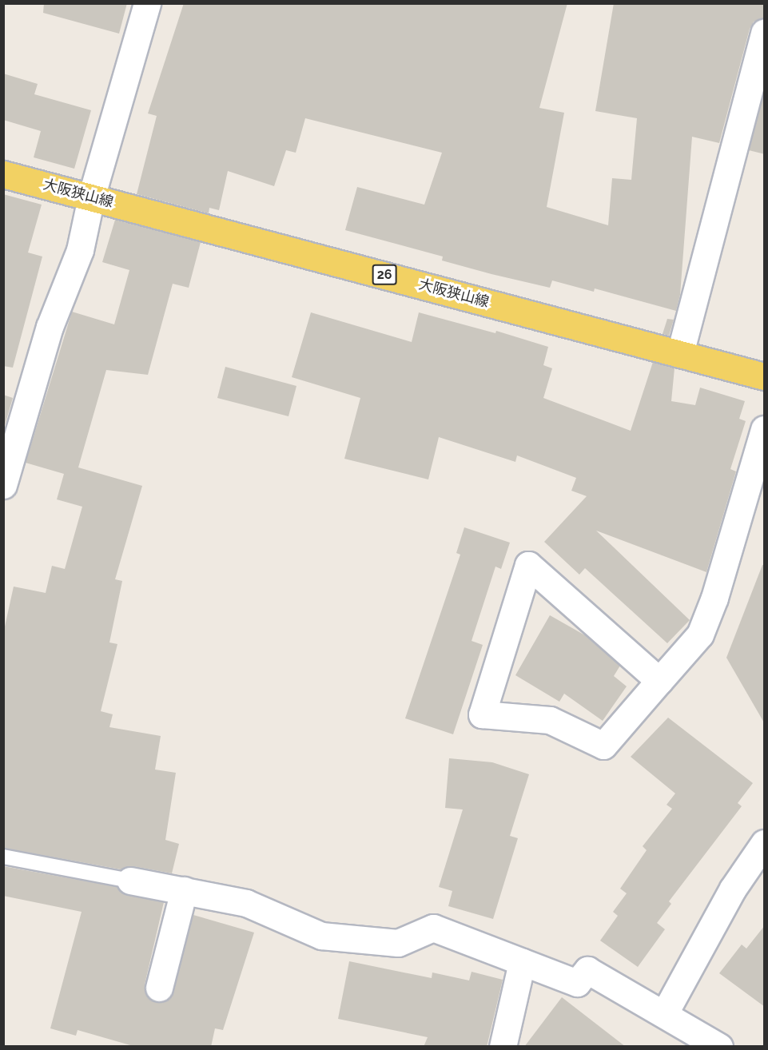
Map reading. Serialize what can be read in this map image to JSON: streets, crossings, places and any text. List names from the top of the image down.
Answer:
{
  "streets": {
    "main road": ["大阪狭山線", "26"]
  }
}
